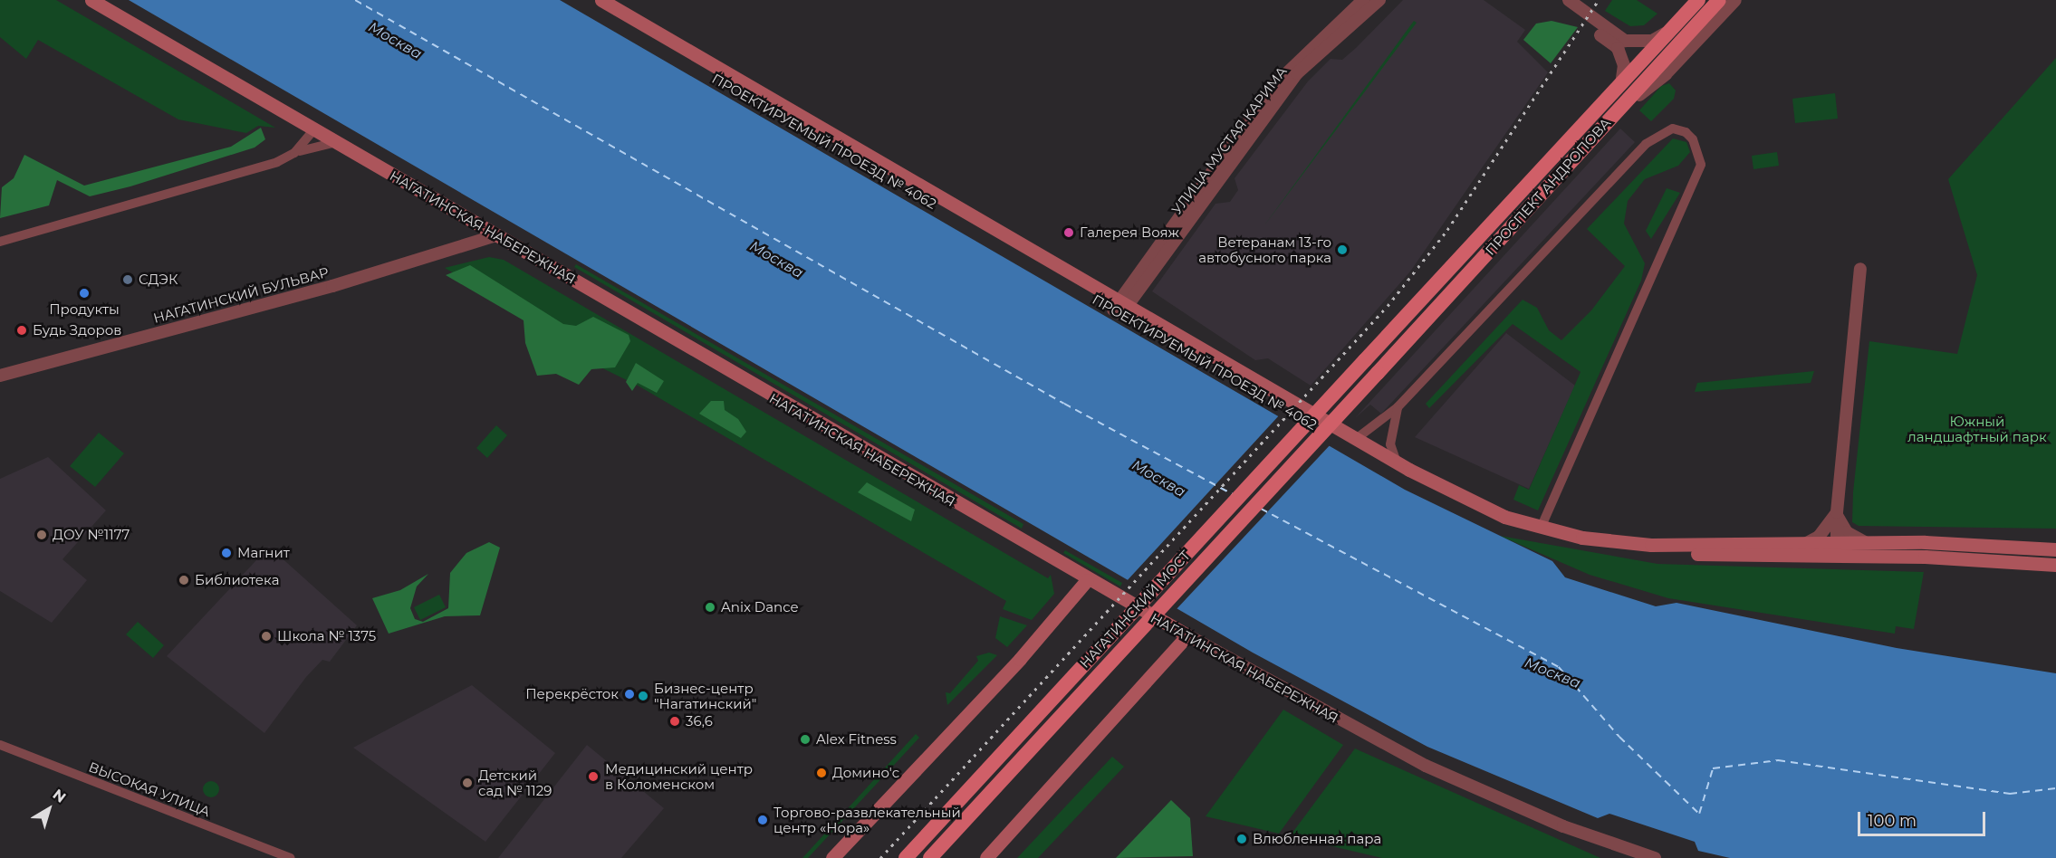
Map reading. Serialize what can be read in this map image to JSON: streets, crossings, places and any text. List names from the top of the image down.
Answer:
{
  "streets": {
    "main road": [
      "ПРОЕКТИРУЕМЫЙ ПРОЕЗД № 4062",
      "ПРОСПЕКТ АНДРОПОВА",
      "НАГАТИНСКАЯ НАБЕРЕЖНАЯ",
      "НАГАТИНСКИЙ МОСТ"
    ],
    "street": ["УЛИЦА МУСТАЯ КАРИМА", "НАГАТИНСКИЙ БУЛЬВАР", "ВЫСОКАЯ УЛИЦА"]
  },
  "crossings": [
    ["УЛИЦА МУСТАЯ КАРИМА", "ПРОЕКТИРУЕМЫЙ ПРОЕЗД № 4062"],
    ["ПРОСПЕКТ АНДРОПОВА", "НАГАТИНСКИЙ МОСТ"],
    ["НАГАТИНСКАЯ НАБЕРЕЖНАЯ", "НАГАТИНСКИЙ БУЛЬВАР"]
  ],
  "water": ["Москва"],
  "parks": ["Южный ландшафтный парк"],
  "places": [
    "Галерея Вояж",
    "Ветеранам 13-го автобусного парка",
    "СДЭК",
    "Продукты",
    "Будь Здоров",
    "ДОУ №1177",
    "Магнит",
    "Библиотека",
    "Anix Dance",
    "Школа № 1375",
    "Перекрёсток",
    "Бизнес-центр \"Нагатинский\"",
    "36,6",
    "Alex Fitness",
    "Домино'c",
    "Медицинский центр в Коломенском",
    "Детский сад № 1129",
    "Торгово-развлекательный центр «Нора»",
    "Влюбленная пара"
  ],
  "scale_bar": "100 m",
  "north": "top right"
}
